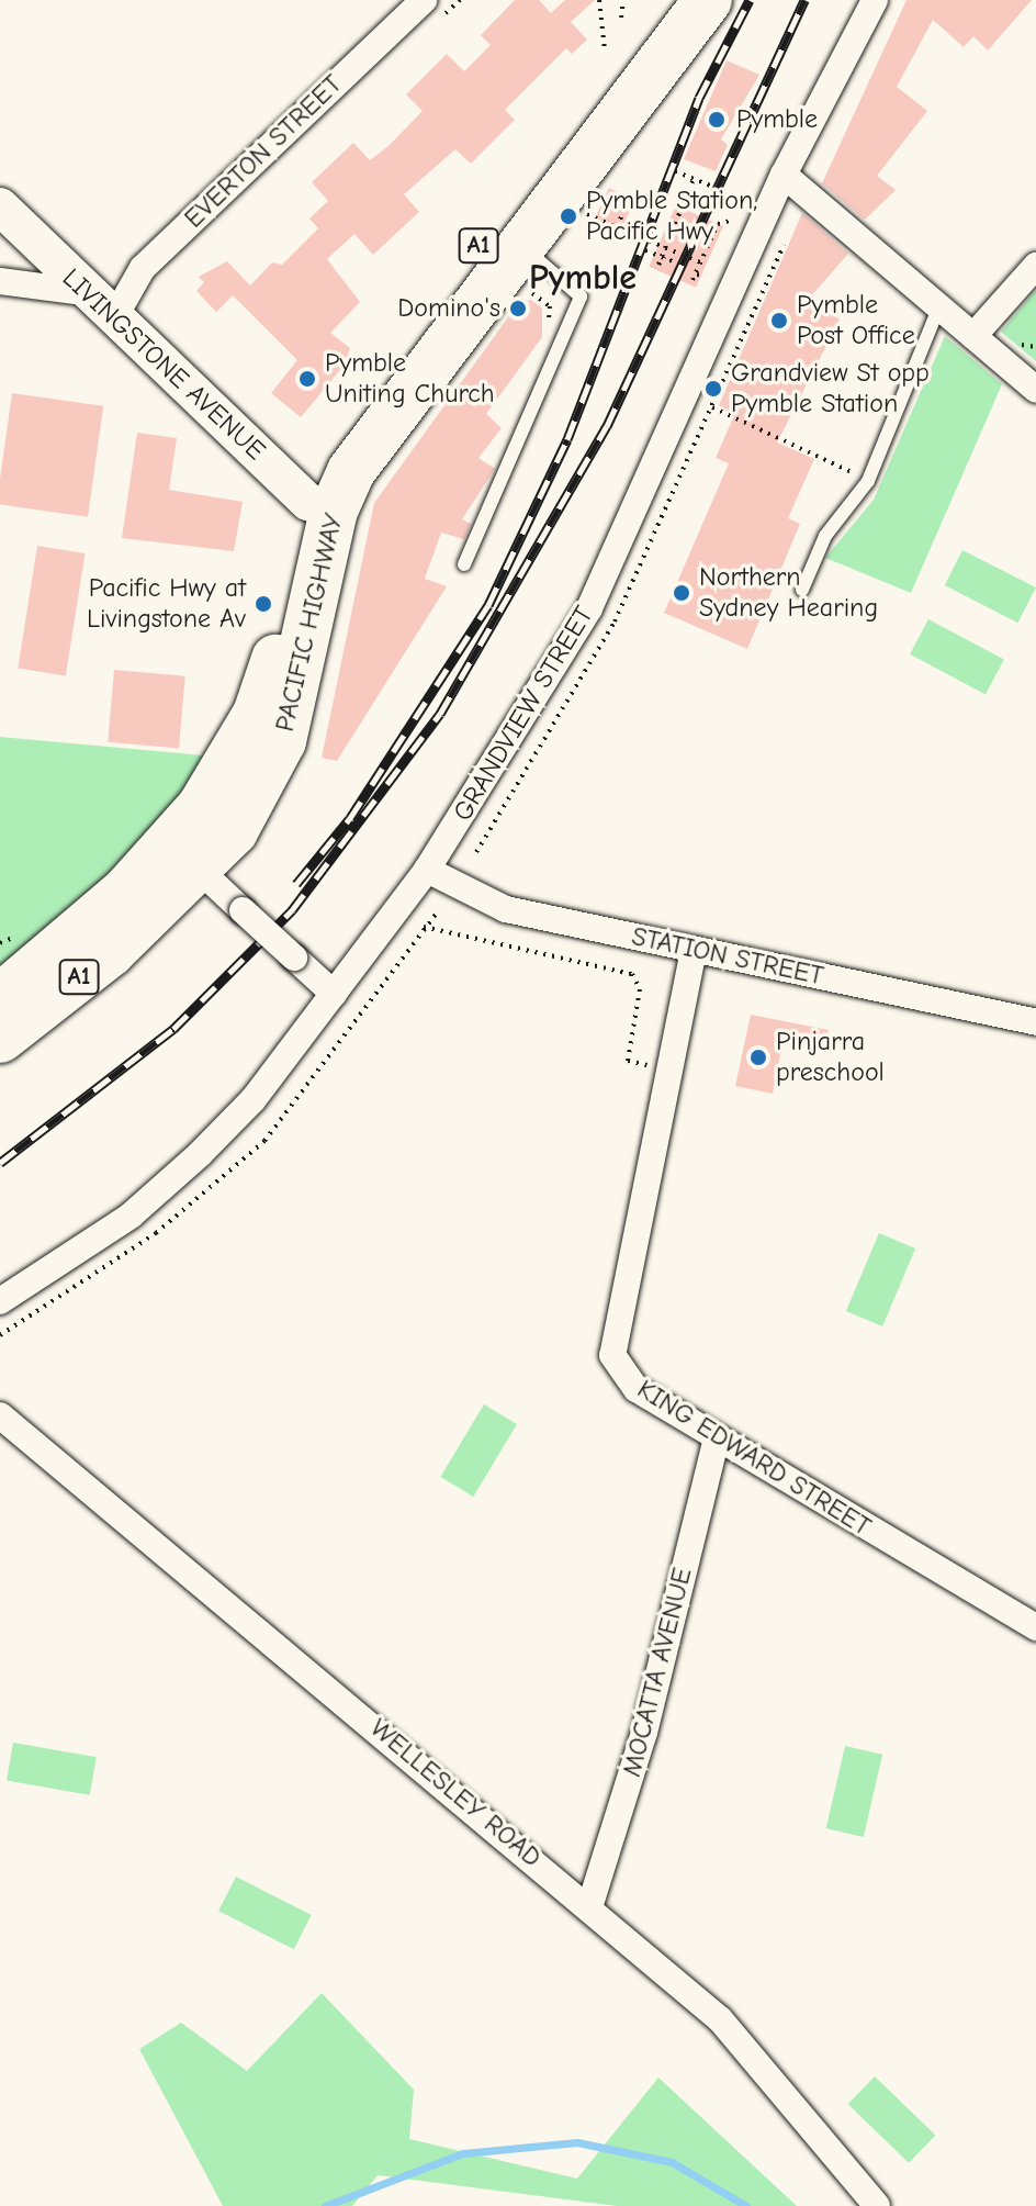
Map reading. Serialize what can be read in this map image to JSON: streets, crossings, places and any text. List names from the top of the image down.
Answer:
{
  "streets": {
    "highway": ["A1", "PACIFIC HIGHWAY"],
    "street": [
      "EVERTON STREET",
      "LIVINGSTONE AVENUE",
      "GRANDVIEW STREET",
      "STATION STREET",
      "KING EDWARD STREET",
      "MOCATTA AVENUE",
      "WELLESLEY ROAD"
    ]
  },
  "crossings": [
    ["EVERTON STREET", "LIVINGSTONE AVENUE"],
    ["LIVINGSTONE AVENUE", "PACIFIC HIGHWAY"],
    ["GRANDVIEW STREET", "STATION STREET"],
    ["STATION STREET", "KING EDWARD STREET"],
    ["KING EDWARD STREET", "MOCATTA AVENUE"],
    ["MOCATTA AVENUE", "WELLESLEY ROAD"]
  ],
  "districts": ["Pymble"],
  "places": [
    "Pymble",
    "Pymble Station, Pacific Hwy",
    "Domino's",
    "Pymble Post Office",
    "Pymble Uniting Church",
    "Grandview St opp Pymble Station",
    "Northern Sydney Hearing",
    "Pacific Hwy at Livingstone Av",
    "Pinjarra preschool"
  ]
}
